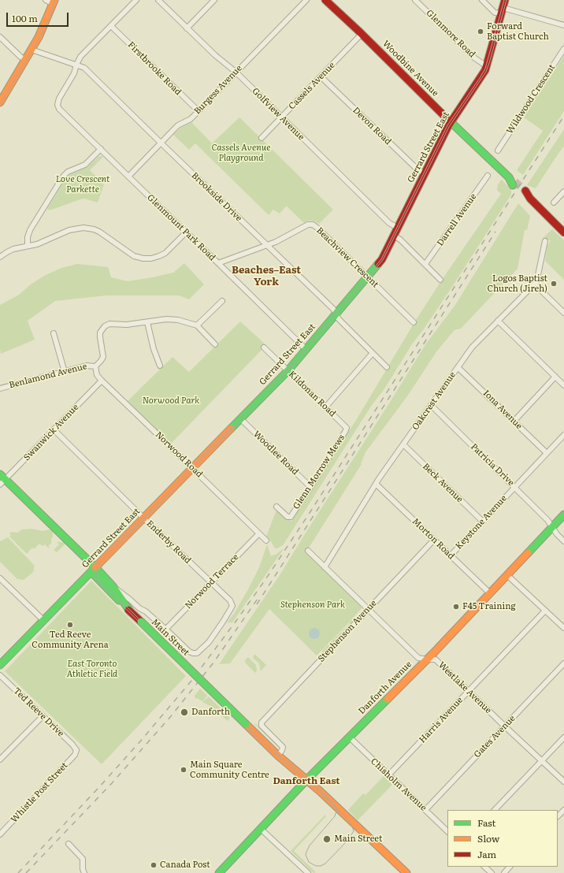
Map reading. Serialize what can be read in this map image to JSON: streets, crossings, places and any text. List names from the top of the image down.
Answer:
{
  "streets": {
    "main road": [
      "Woodbine Avenue",
      "Gerrard Street East",
      "Main Street",
      "Danforth Avenue"
    ],
    "street": [
      "Glenmore Road",
      "Firstbrooke Road",
      "Cassels Avenue",
      "Burgess Avenue",
      "Wildwood Crescent",
      "Golfview Avenue",
      "Devon Road",
      "Brookside Drive",
      "Darrell Avenue",
      "Glenmount Park Road",
      "Beachview Crescent",
      "Benlamond Avenue",
      "Kildonan Road",
      "Oakcrest Avenue",
      "Iona Avenue",
      "Swanwick Avenue",
      "Woodlee Road",
      "Norwood Road",
      "Patricia Drive",
      "Glenn Morrow Mews",
      "Beck Avenue",
      "Keystone Avenue",
      "Morton Road",
      "Enderby Road",
      "Norwood Terrace",
      "Stephenson Avenue",
      "Westlake Avenue",
      "Ted Reeve Drive",
      "Harris Avenue",
      "Gates Avenue",
      "Chisholm Avenue",
      "Whistle Post Street"
    ]
  },
  "crossings": [
    ["Glenmore Road", "Gerrard Street East"],
    ["Firstbrooke Road", "Burgess Avenue"],
    ["Woodbine Avenue", "Cassels Avenue"],
    ["Woodbine Avenue", "Gerrard Street East"],
    ["Cassels Avenue", "Golfview Avenue"],
    ["Cassels Avenue", "Devon Road"],
    ["Burgess Avenue", "Golfview Avenue"],
    ["Burgess Avenue", "Brookside Drive"],
    ["Burgess Avenue", "Glenmount Park Road"],
    ["Golfview Avenue", "Gerrard Street East"],
    ["Devon Road", "Gerrard Street East"],
    ["Gerrard Street East", "Brookside Drive"],
    ["Gerrard Street East", "Glenmount Park Road"],
    ["Gerrard Street East", "Beachview Crescent"],
    ["Gerrard Street East", "Kildonan Road"],
    ["Gerrard Street East", "Woodlee Road"],
    ["Gerrard Street East", "Norwood Road"],
    ["Gerrard Street East", "Enderby Road"],
    ["Gerrard Street East", "Main Street"],
    ["Brookside Drive", "Glenmount Park Road"],
    ["Brookside Drive", "Beachview Crescent"],
    ["Glenmount Park Road", "Beachview Crescent"],
    ["Benlamond Avenue", "Norwood Road"],
    ["Kildonan Road", "Glenn Morrow Mews"],
    ["Oakcrest Avenue", "Iona Avenue"],
    ["Oakcrest Avenue", "Patricia Drive"],
    ["Oakcrest Avenue", "Beck Avenue"],
    ["Oakcrest Avenue", "Morton Road"],
    ["Oakcrest Avenue", "Westlake Avenue"],
    ["Iona Avenue", "Keystone Avenue"],
    ["Swanwick Avenue", "Norwood Road"],
    ["Swanwick Avenue", "Enderby Road"],
    ["Swanwick Avenue", "Main Street"],
    ["Woodlee Road", "Glenn Morrow Mews"],
    ["Norwood Road", "Norwood Terrace"],
    ["Patricia Drive", "Keystone Avenue"],
    ["Patricia Drive", "Danforth Avenue"],
    ["Beck Avenue", "Keystone Avenue"],
    ["Keystone Avenue", "Morton Road"],
    ["Morton Road", "Stephenson Avenue"],
    ["Morton Road", "Danforth Avenue"],
    ["Enderby Road", "Norwood Terrace"],
    ["Enderby Road", "Main Street"],
    ["Norwood Terrace", "Main Street"],
    ["Stephenson Avenue", "Main Street"],
    ["Stephenson Avenue", "Westlake Avenue"],
    ["Main Street", "Danforth Avenue"],
    ["Danforth Avenue", "Westlake Avenue"],
    ["Danforth Avenue", "Chisholm Avenue"],
    ["Westlake Avenue", "Harris Avenue"],
    ["Westlake Avenue", "Gates Avenue"],
    ["Ted Reeve Drive", "Whistle Post Street"],
    ["Harris Avenue", "Chisholm Avenue"],
    ["Gates Avenue", "Chisholm Avenue"]
  ],
  "districts": ["Beaches–East York", "Danforth East"],
  "parks": [
    "Cassels Avenue Playground",
    "Love Crescent Parkette",
    "Norwood Park",
    "Stephenson Park",
    "East Toronto Athletic Field"
  ],
  "places": [
    "Forward Baptist Church",
    "Logos Baptist Church (Jireh)",
    "F45 Training",
    "Ted Reeve Community Arena",
    "Danforth",
    "Main Square Community Centre",
    "Main Street",
    "Canada Post"
  ],
  "legend": ["Fast", "Slow", "Jam"],
  "scale_bar": "100 m"
}
